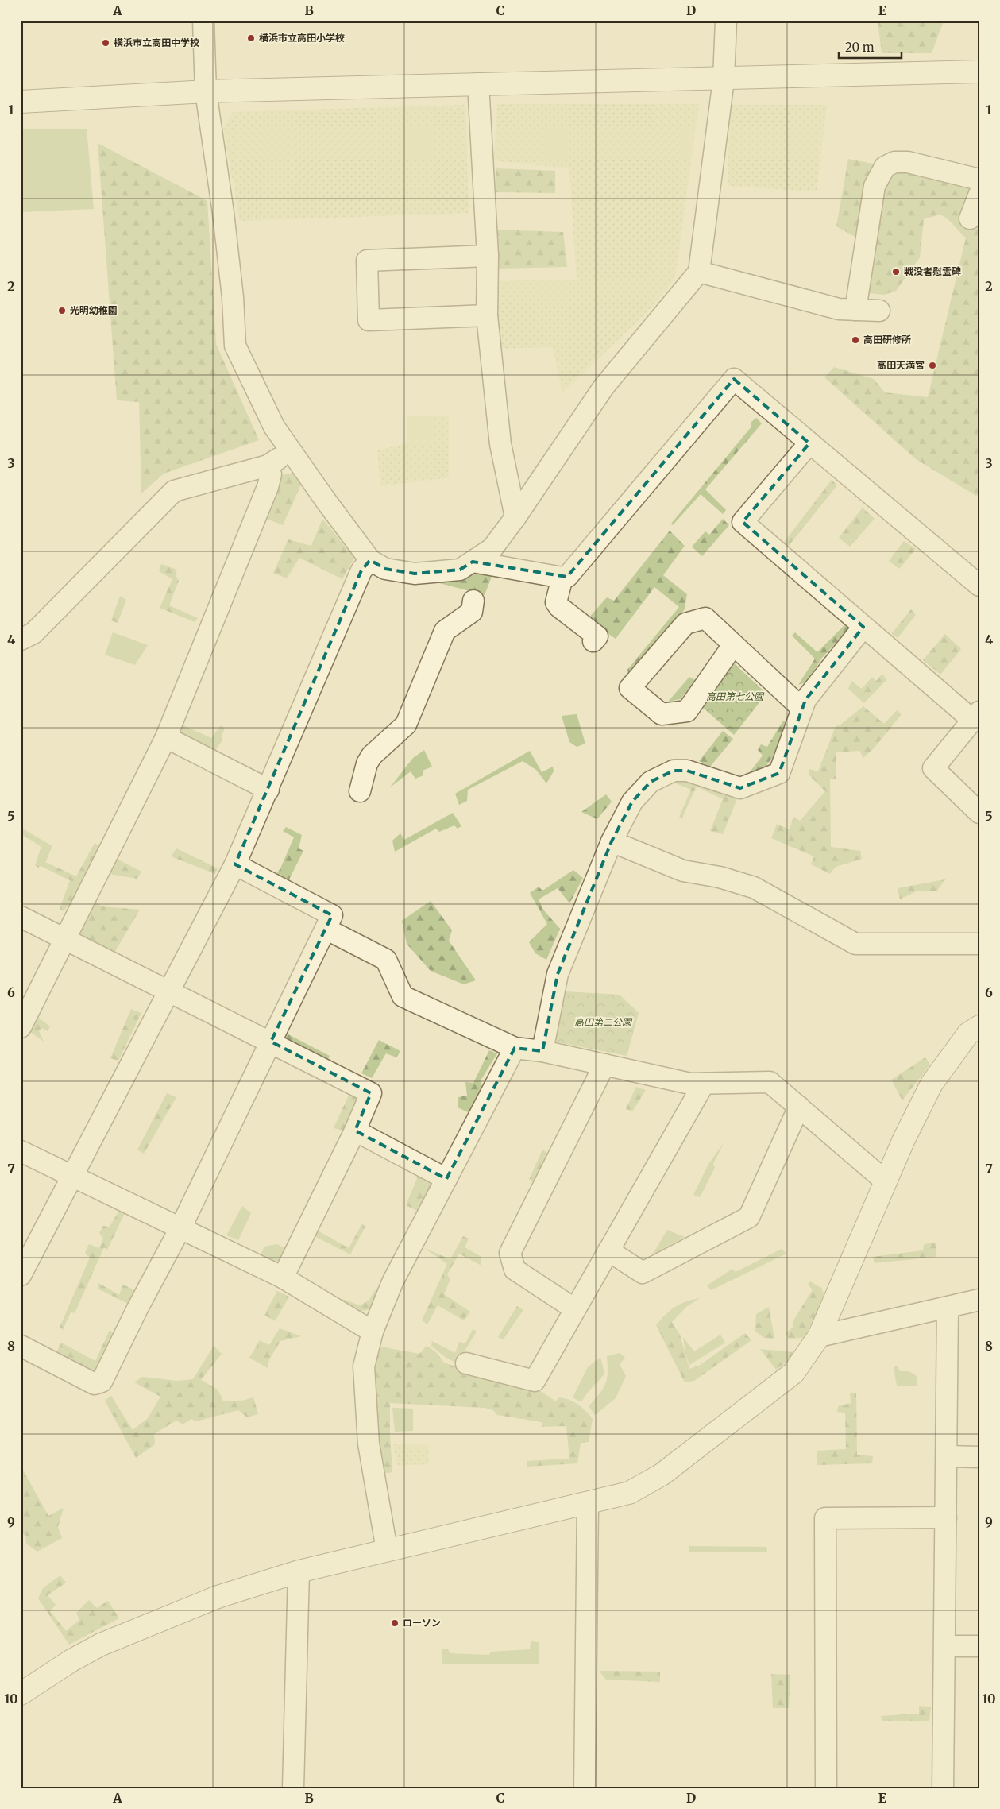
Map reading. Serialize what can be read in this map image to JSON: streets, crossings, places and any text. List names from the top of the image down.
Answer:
{
  "parks": ["高田第七公園", "高田第二公園"],
  "places": [
    "横浜市立高田小学校",
    "横浜市立高田中学校",
    "戦没者慰霊碑",
    "光明幼稚園",
    "高田研修所",
    "高田天満宮",
    "ローソン"
  ],
  "scale_bar": "20 m",
  "grid": {
    "columns": [
      "A",
      "B",
      "C",
      "D",
      "E"
    ],
    "rows": [
      "1",
      "2",
      "3",
      "4",
      "5",
      "6",
      "7",
      "8",
      "9",
      "10"
    ]
  }
}
